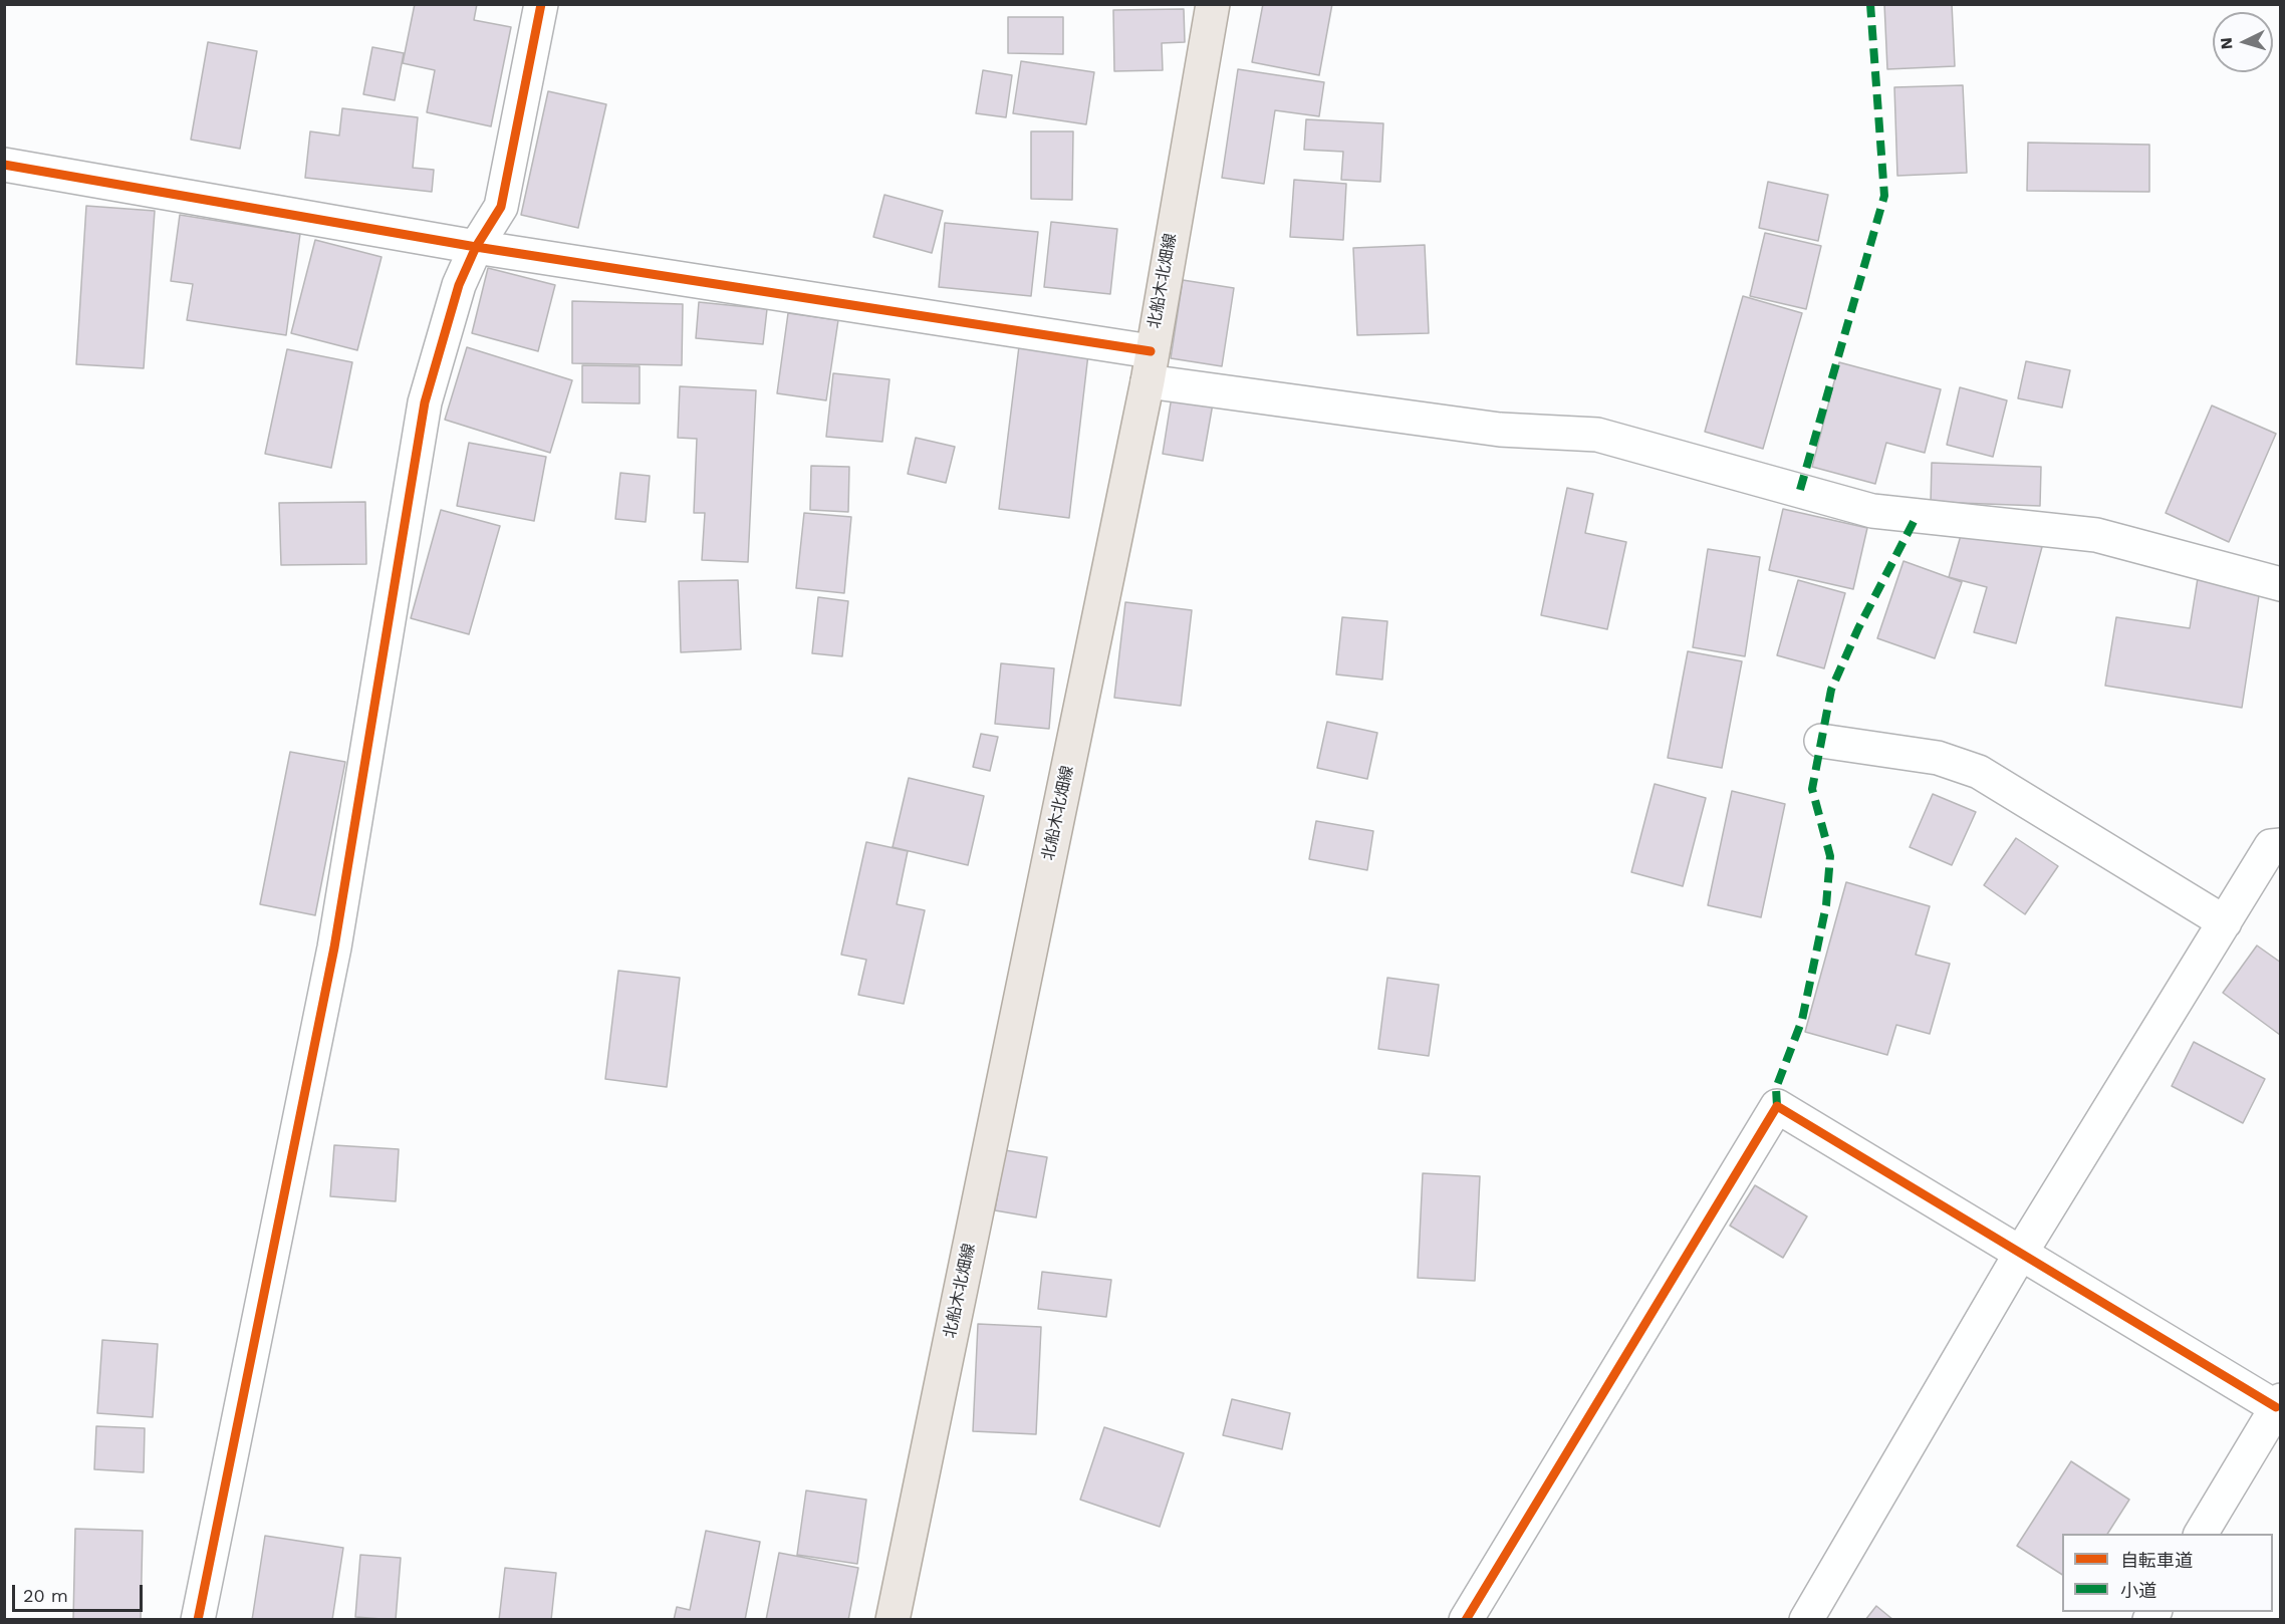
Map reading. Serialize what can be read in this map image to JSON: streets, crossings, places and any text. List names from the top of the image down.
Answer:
{
  "streets": {
    "main road": ["北船木北畑線"]
  },
  "legend": ["自転車道", "小道"],
  "scale_bar": "20 m",
  "north": "left"
}
